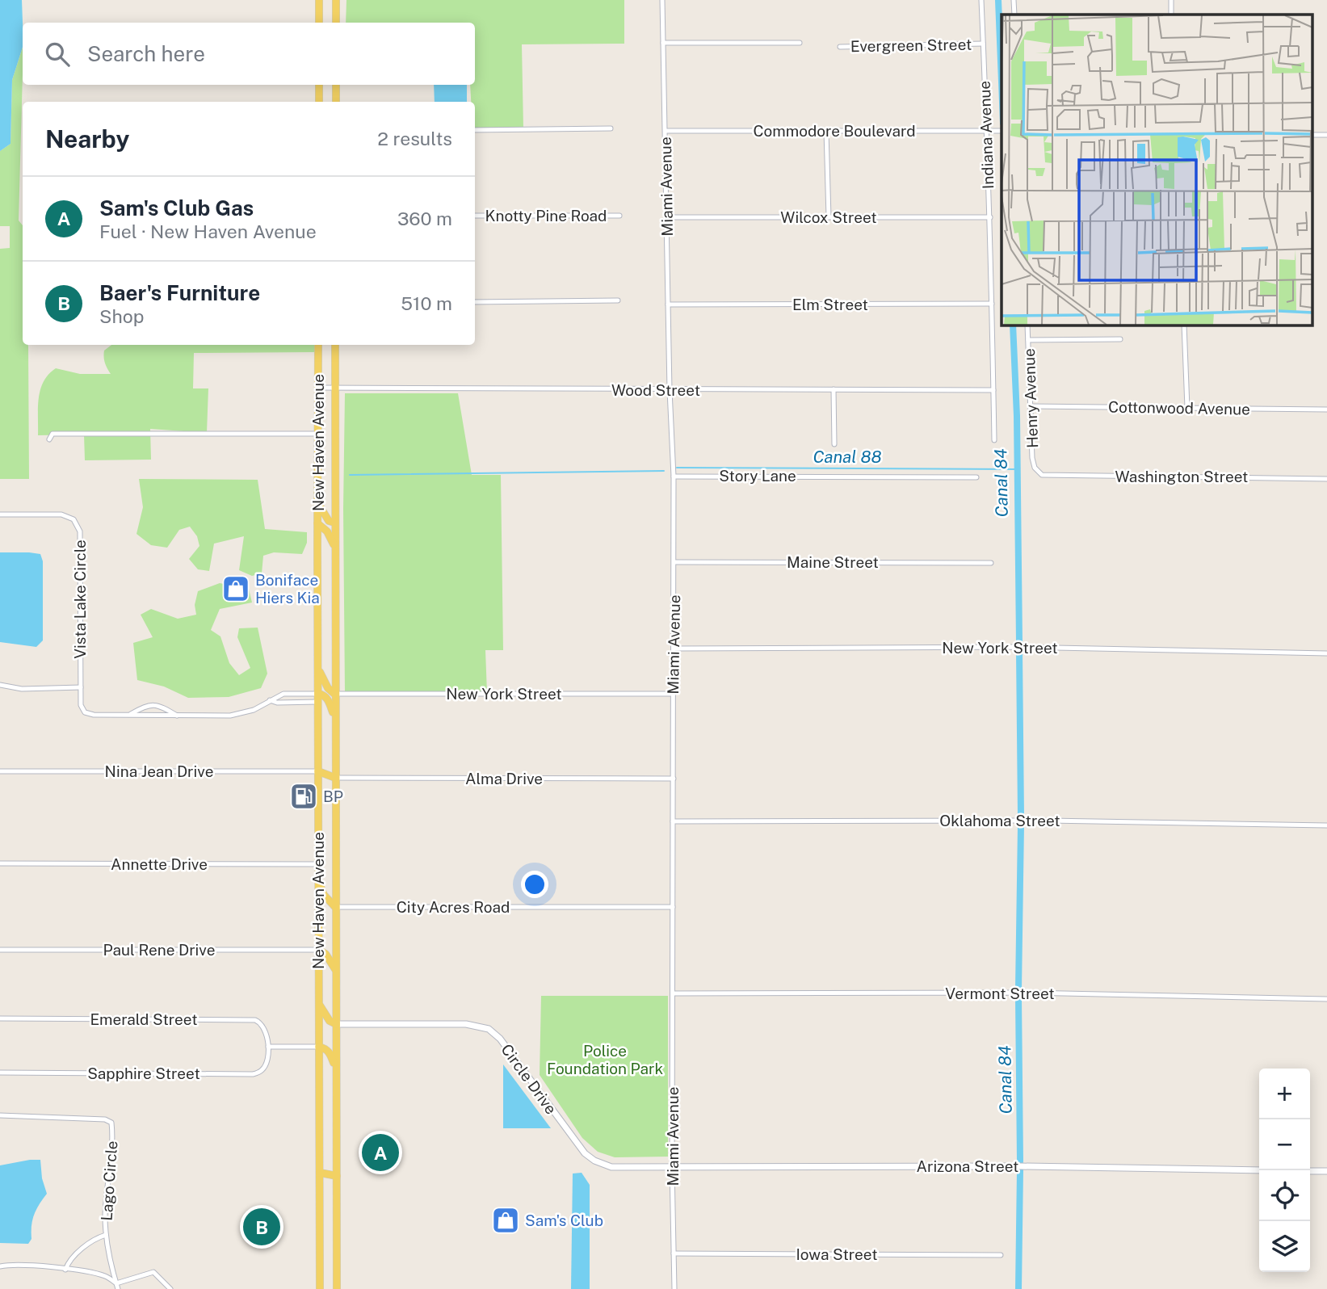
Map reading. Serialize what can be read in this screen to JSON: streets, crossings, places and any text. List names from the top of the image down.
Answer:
{
  "streets": {
    "main road": ["New Haven Avenue"],
    "street": [
      "Evergreen Street",
      "Commodore Boulevard",
      "Indiana Avenue",
      "Miami Avenue",
      "Knotty Pine Road",
      "Wilcox Street",
      "Elm Street",
      "Wood Street",
      "Henry Avenue",
      "Cottonwood Avenue",
      "Story Lane",
      "Washington Street",
      "Maine Street",
      "Vista Lake Circle",
      "New York Street",
      "Nina Jean Drive",
      "Alma Drive",
      "Oklahoma Street",
      "Annette Drive",
      "City Acres Road",
      "Paul Rene Drive",
      "Vermont Street",
      "Emerald Street",
      "Sapphire Street",
      "Circle Drive",
      "Arizona Street",
      "Lago Circle",
      "Iowa Street"
    ]
  },
  "crossings": [
    ["Evergreen Street", "Indiana Avenue"],
    ["Commodore Boulevard", "Indiana Avenue"],
    ["Commodore Boulevard", "Miami Avenue"],
    ["Indiana Avenue", "Wilcox Street"],
    ["Indiana Avenue", "Elm Street"],
    ["Indiana Avenue", "Wood Street"],
    ["Miami Avenue", "Wilcox Street"],
    ["Miami Avenue", "Elm Street"],
    ["Miami Avenue", "Wood Street"],
    ["Miami Avenue", "Story Lane"],
    ["Miami Avenue", "Maine Street"],
    ["Miami Avenue", "New York Street"],
    ["Miami Avenue", "Alma Drive"],
    ["Miami Avenue", "Oklahoma Street"],
    ["Miami Avenue", "City Acres Road"],
    ["Miami Avenue", "Vermont Street"],
    ["Miami Avenue", "Circle Drive"],
    ["Miami Avenue", "Arizona Street"],
    ["Miami Avenue", "Iowa Street"],
    ["Wood Street", "New Haven Avenue"],
    ["Henry Avenue", "Cottonwood Avenue"],
    ["Henry Avenue", "Washington Street"],
    ["New Haven Avenue", "Vista Lake Circle"],
    ["New Haven Avenue", "New York Street"],
    ["New Haven Avenue", "Nina Jean Drive"],
    ["New Haven Avenue", "Alma Drive"],
    ["New Haven Avenue", "Annette Drive"],
    ["New Haven Avenue", "City Acres Road"],
    ["New Haven Avenue", "Paul Rene Drive"],
    ["New Haven Avenue", "Circle Drive"],
    ["Emerald Street", "Sapphire Street"],
    ["Circle Drive", "Arizona Street"]
  ],
  "water": ["Canal 88", "Canal 84"],
  "parks": ["Police Foundation Park"],
  "places": {
    "shop": ["Boniface Hiers Kia", "Sam's Club"],
    "fuel station": ["BP"]
  },
  "page": {
    "search": "Search here",
    "heading": ["Nearby", "2 results"],
    "list": [
      {
        "mark": "A",
        "name": "Sam's Club Gas",
        "note": "Fuel · New Haven Avenue",
        "value": "360 m"
      },
      {
        "mark": "B",
        "name": "Baer's Furniture",
        "note": "Shop",
        "value": "510 m"
      }
    ],
    "map_buttons": ["+", "−"],
    "pins": ["A", "B"]
  }
}
